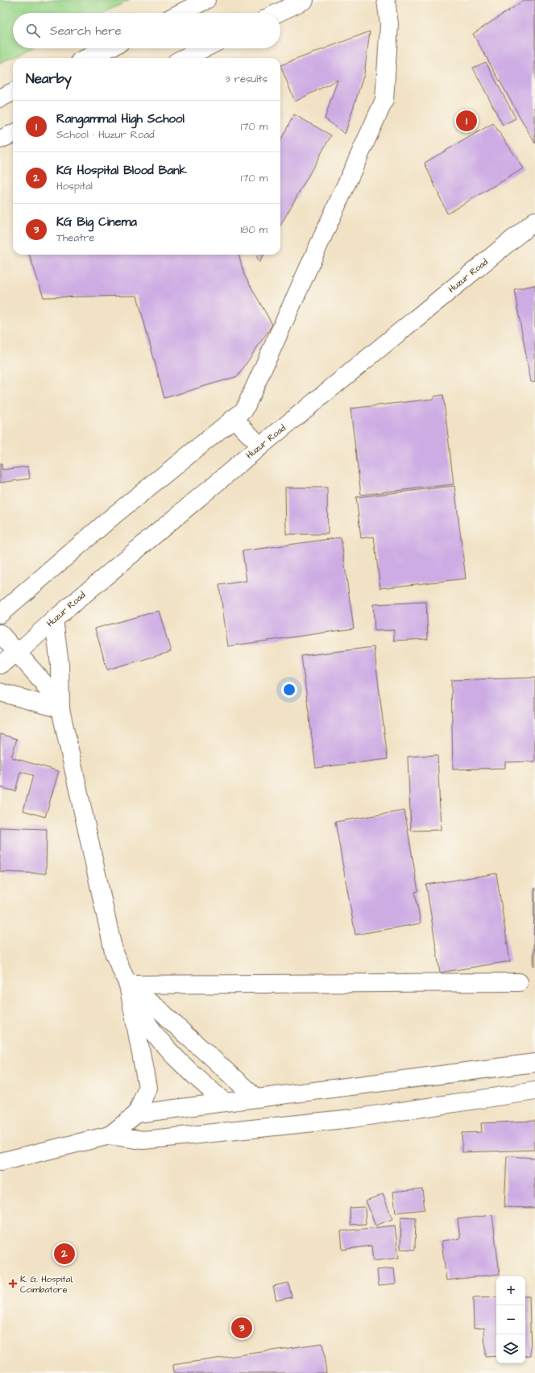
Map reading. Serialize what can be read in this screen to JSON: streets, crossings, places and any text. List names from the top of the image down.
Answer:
{
  "streets": {
    "street": ["Huzur Road"]
  },
  "places": {
    "health": ["K. G. Hospital, Coimbatore"]
  },
  "page": {
    "search": "Search here",
    "heading": ["Nearby", "3 results"],
    "list": [
      {
        "mark": "1",
        "name": "Rangammal High School",
        "note": "School · Huzur Road",
        "value": "170 m"
      },
      {
        "mark": "2",
        "name": "KG Hospital Blood Bank",
        "note": "Hospital",
        "value": "170 m"
      },
      {
        "mark": "3",
        "name": "KG Big Cinema",
        "note": "Theatre",
        "value": "180 m"
      }
    ],
    "pins": ["1", "2", "3"],
    "map_buttons": ["+", "−"]
  }
}
